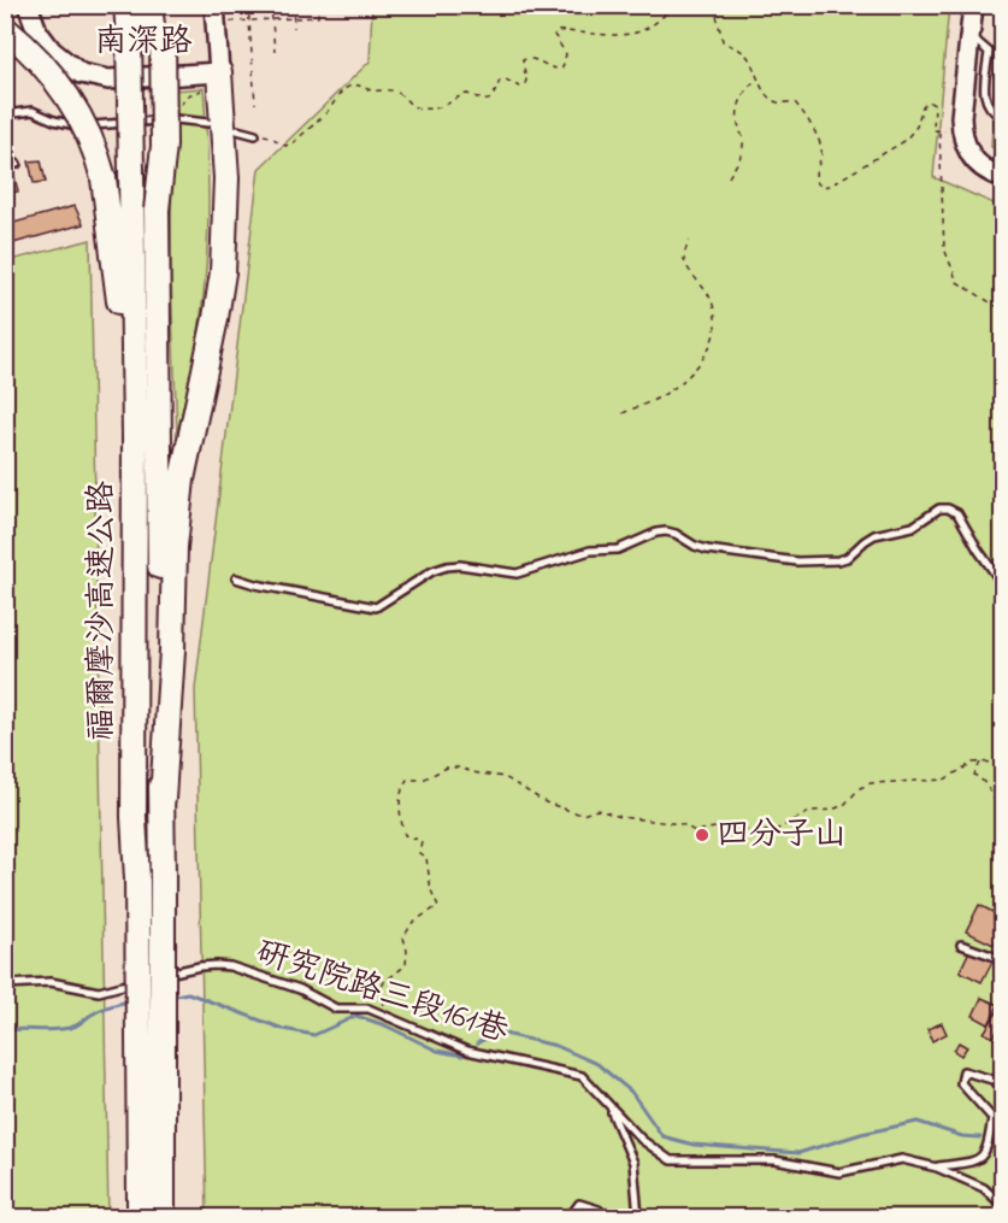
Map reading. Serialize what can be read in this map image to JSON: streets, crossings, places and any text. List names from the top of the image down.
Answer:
{
  "streets": {
    "highway": ["福爾摩沙高速公路"],
    "main road": ["南深路"],
    "lane": ["研究院路三段161巷"]
  },
  "places": ["四分子山"]
}
